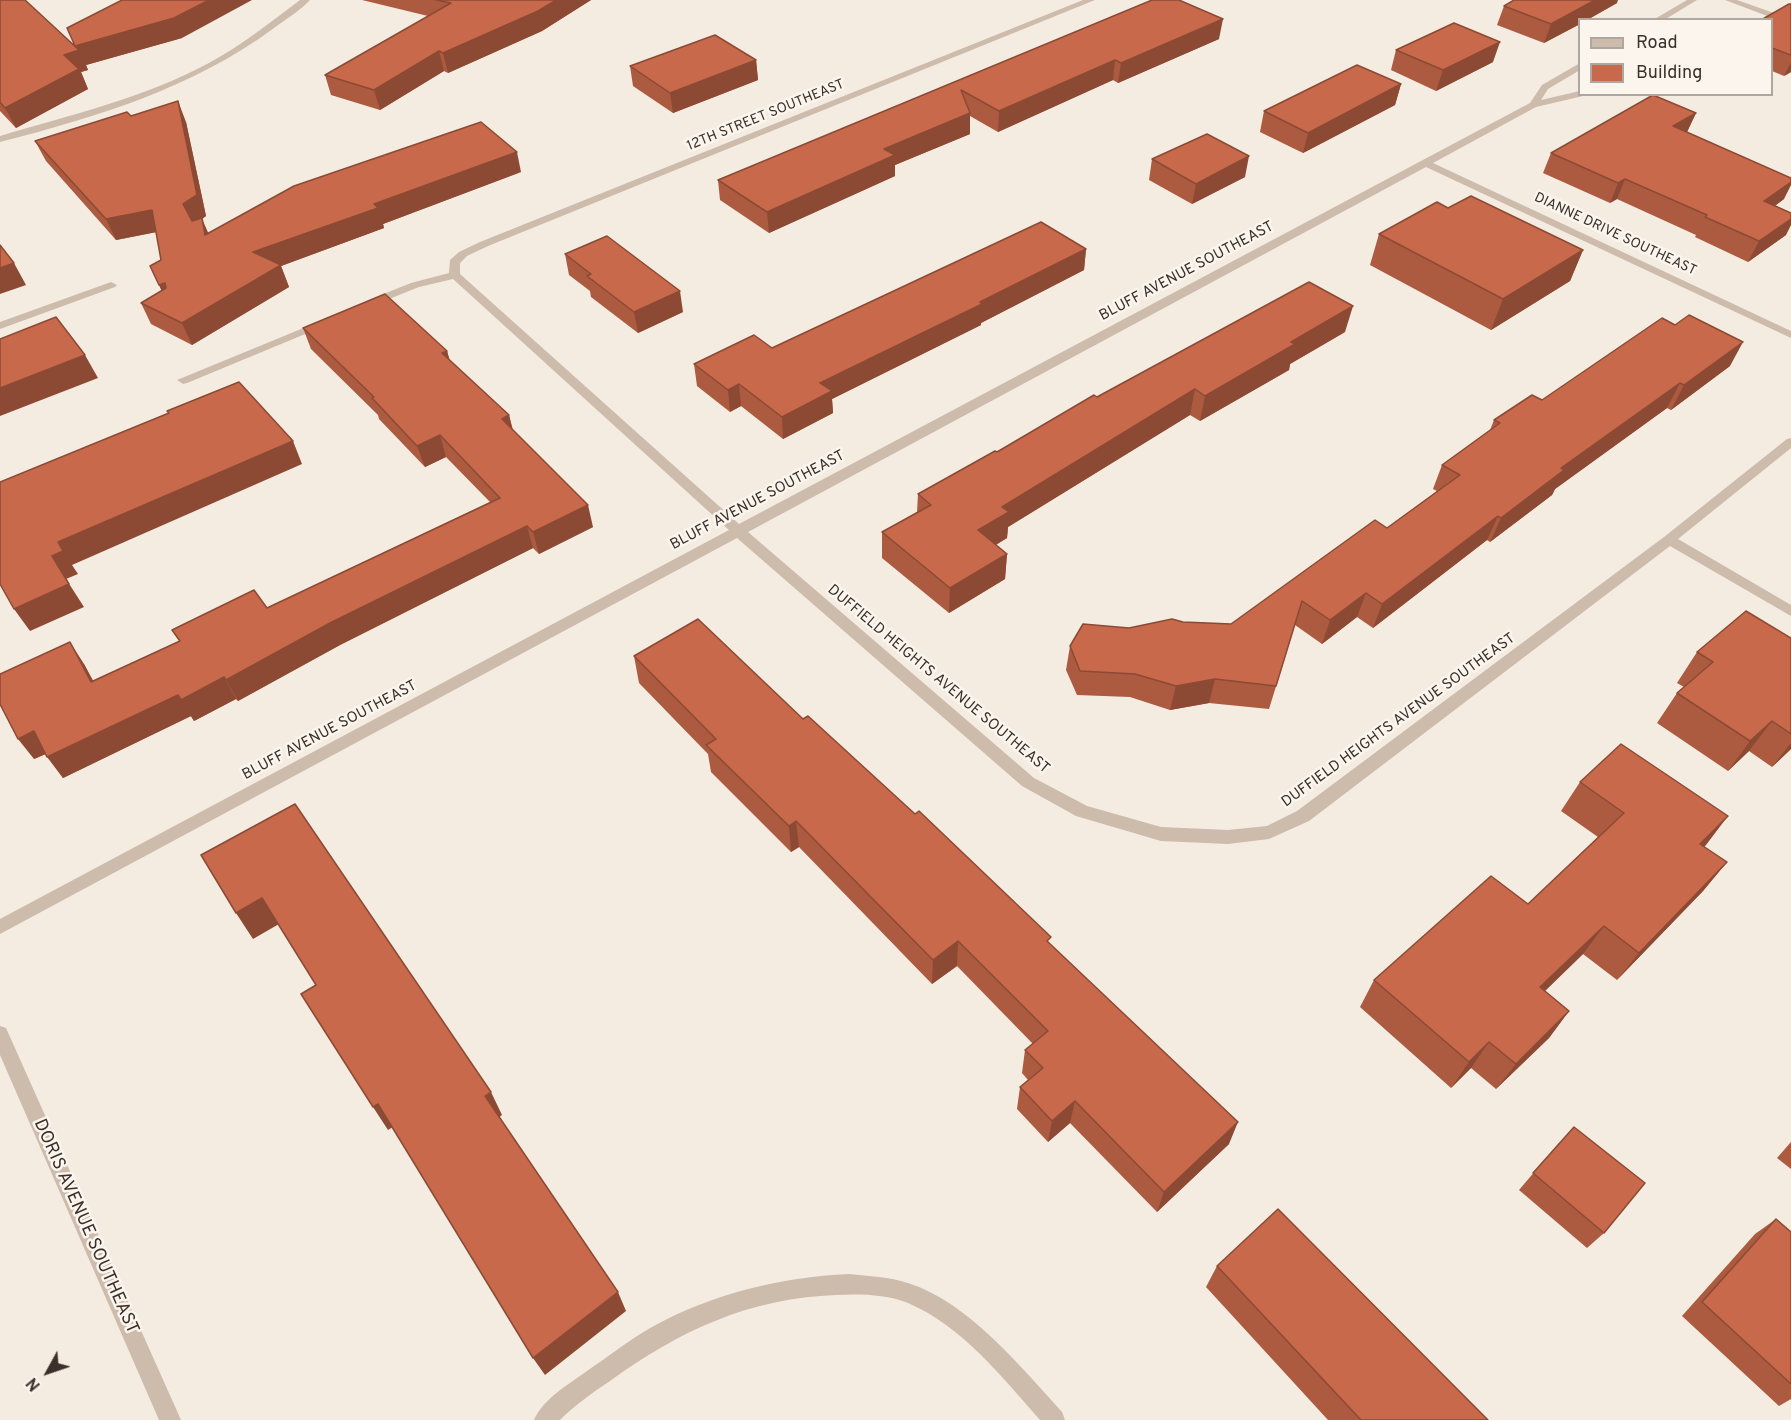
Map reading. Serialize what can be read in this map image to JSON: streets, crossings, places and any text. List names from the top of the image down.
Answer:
{
  "streets": {
    "street": [
      "12TH STREET SOUTHEAST",
      "DIANNE DRIVE SOUTHEAST",
      "BLUFF AVENUE SOUTHEAST",
      "DUFFIELD HEIGHTS AVENUE SOUTHEAST",
      "DORIS AVENUE SOUTHEAST"
    ]
  },
  "crossings": [
    ["12TH STREET SOUTHEAST", "DUFFIELD HEIGHTS AVENUE SOUTHEAST"],
    ["DIANNE DRIVE SOUTHEAST", "BLUFF AVENUE SOUTHEAST"],
    ["BLUFF AVENUE SOUTHEAST", "DUFFIELD HEIGHTS AVENUE SOUTHEAST"]
  ],
  "legend": ["Road", "Building"],
  "north": "bottom left"
}
